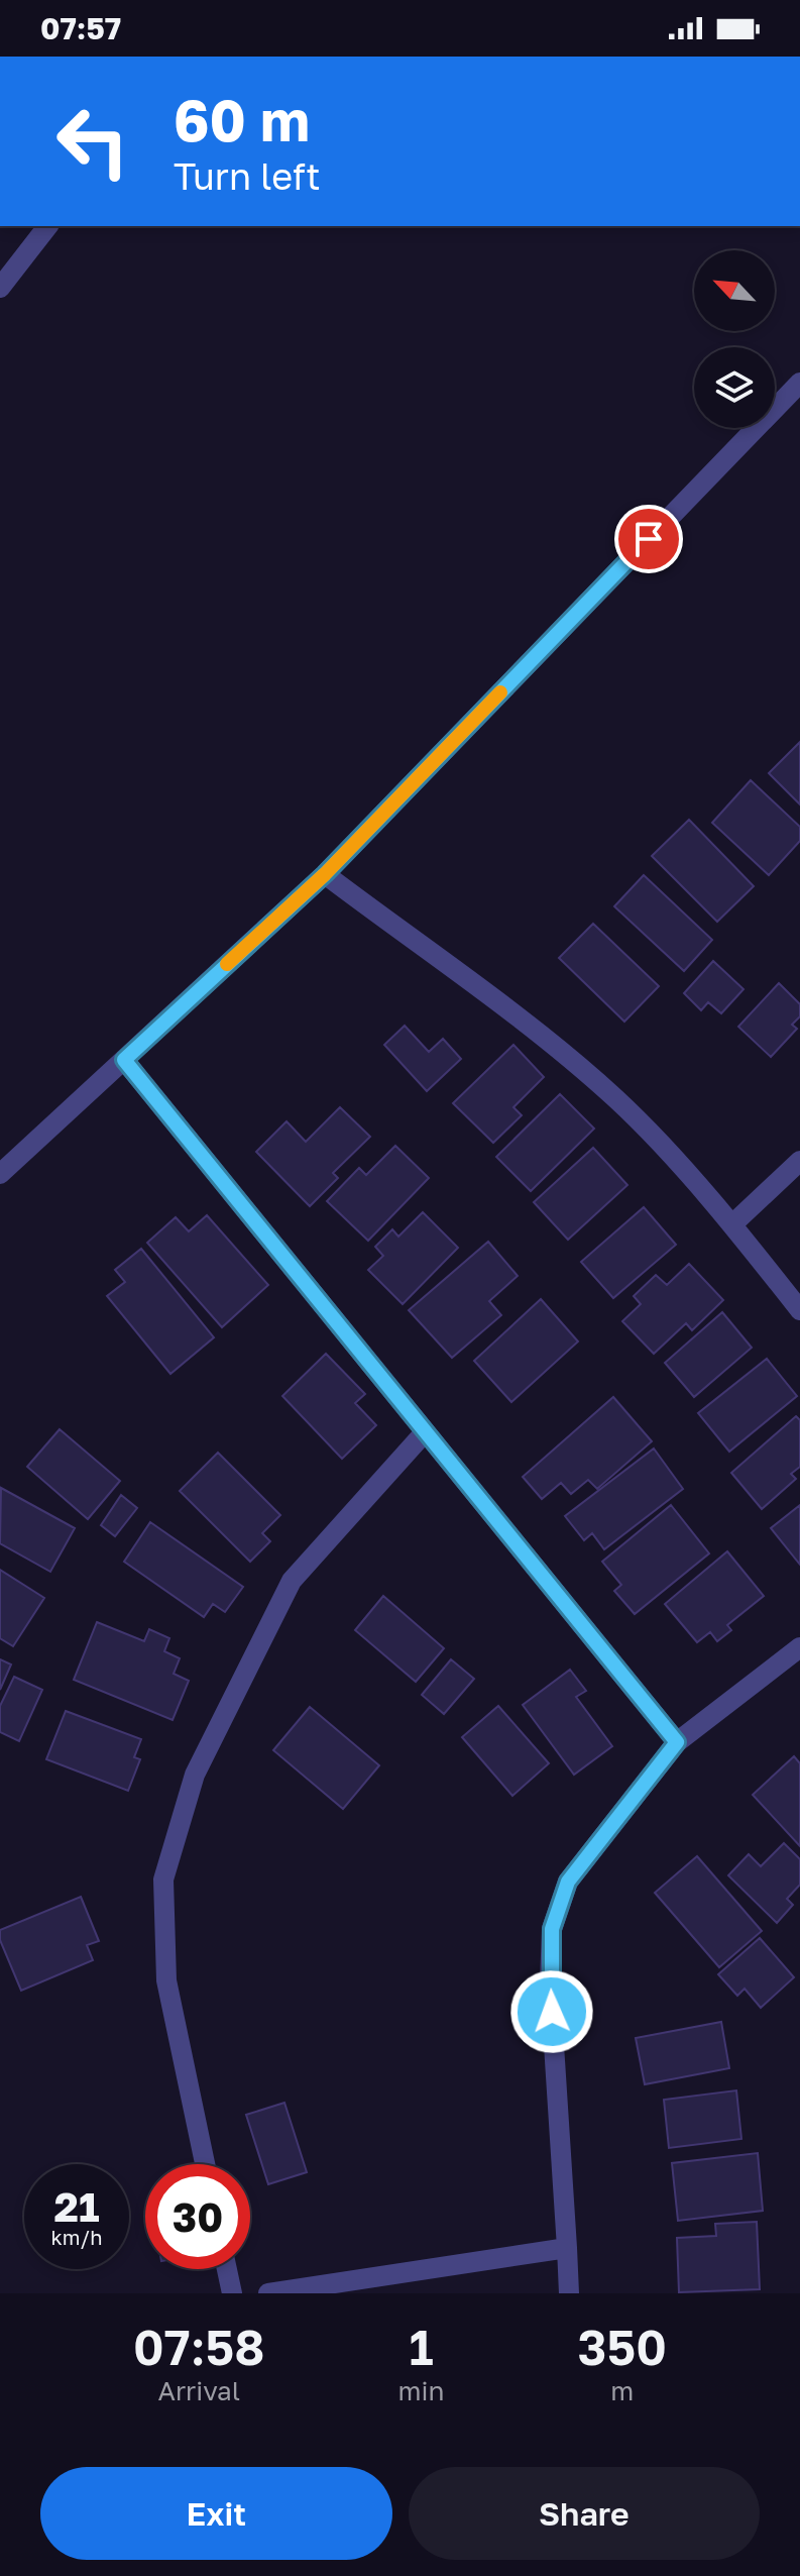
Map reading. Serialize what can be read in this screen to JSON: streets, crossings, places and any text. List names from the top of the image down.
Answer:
{
  "north": "top left",
  "page": {
    "status": "07:57",
    "turn": ["60 m", "Turn left"],
    "speed": "21 km/h",
    "limit": "30",
    "eta": [
      "07:58",
      "Arrival",
      "1",
      "min",
      "350",
      "m"
    ],
    "buttons": ["Exit", "Share"]
  }
}
